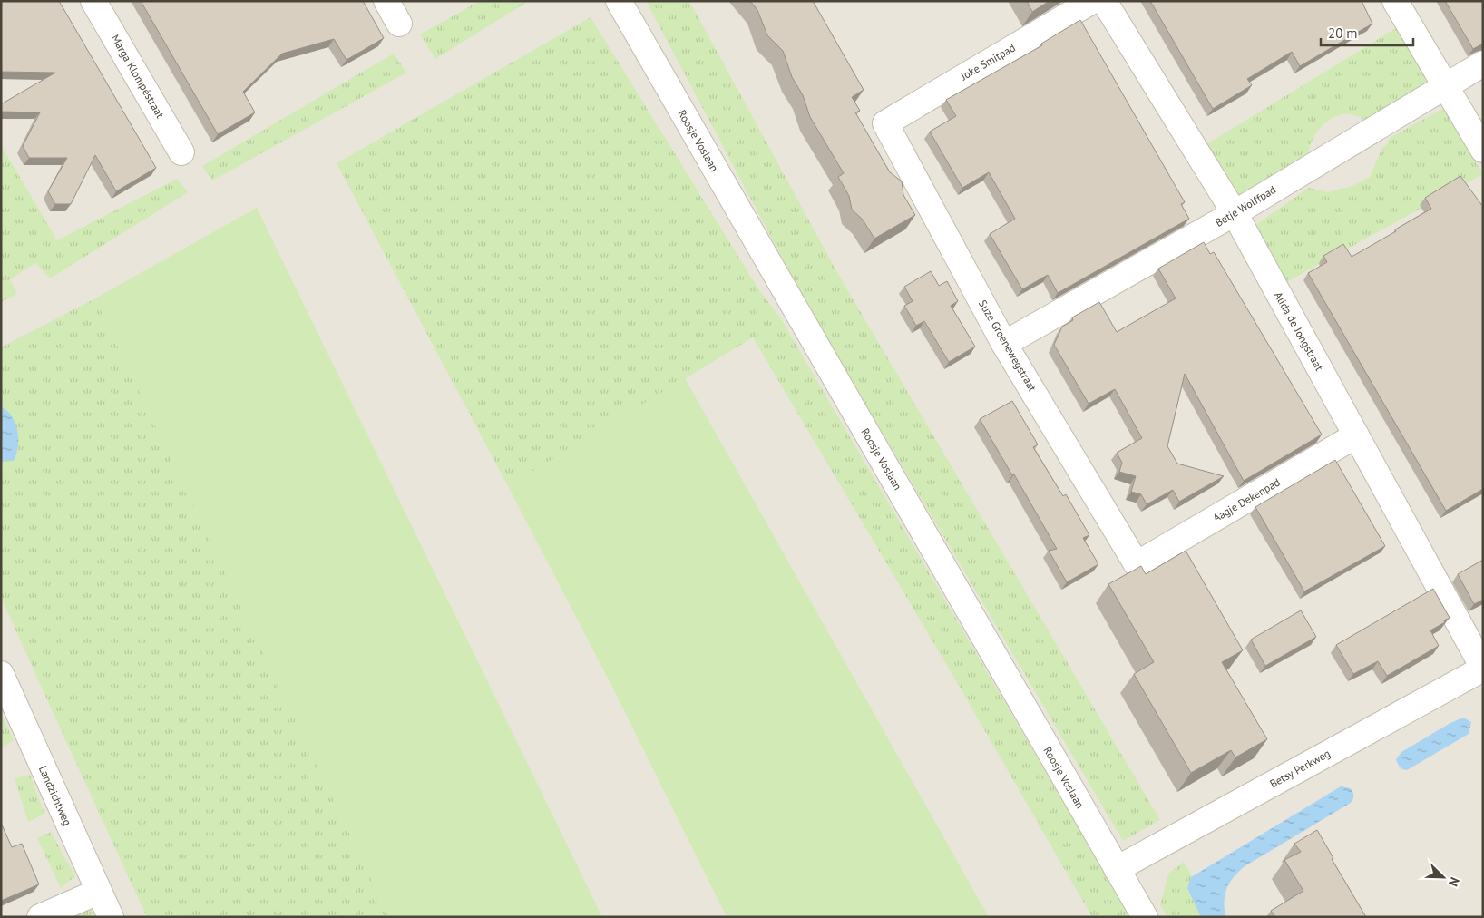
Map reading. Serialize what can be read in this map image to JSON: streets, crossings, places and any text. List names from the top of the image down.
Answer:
{
  "streets": {
    "street": [
      "Joke Smitpad",
      "Marga Klompéstraat",
      "Roosje Voslaan",
      "Betje Wolffpad",
      "Alida de Jongstraat",
      "Suze Groenewegstraat",
      "Aagje Dekenpad",
      "Betsy Perkweg",
      "Landzichtweg"
    ]
  },
  "crossings": [
    ["Joke Smitpad", "Suze Groenewegstraat"],
    ["Roosje Voslaan", "Betsy Perkweg"],
    ["Betje Wolffpad", "Alida de Jongstraat"],
    ["Betje Wolffpad", "Suze Groenewegstraat"],
    ["Alida de Jongstraat", "Aagje Dekenpad"],
    ["Alida de Jongstraat", "Betsy Perkweg"],
    ["Suze Groenewegstraat", "Aagje Dekenpad"]
  ],
  "scale_bar": "20 m",
  "north": "bottom right"
}
